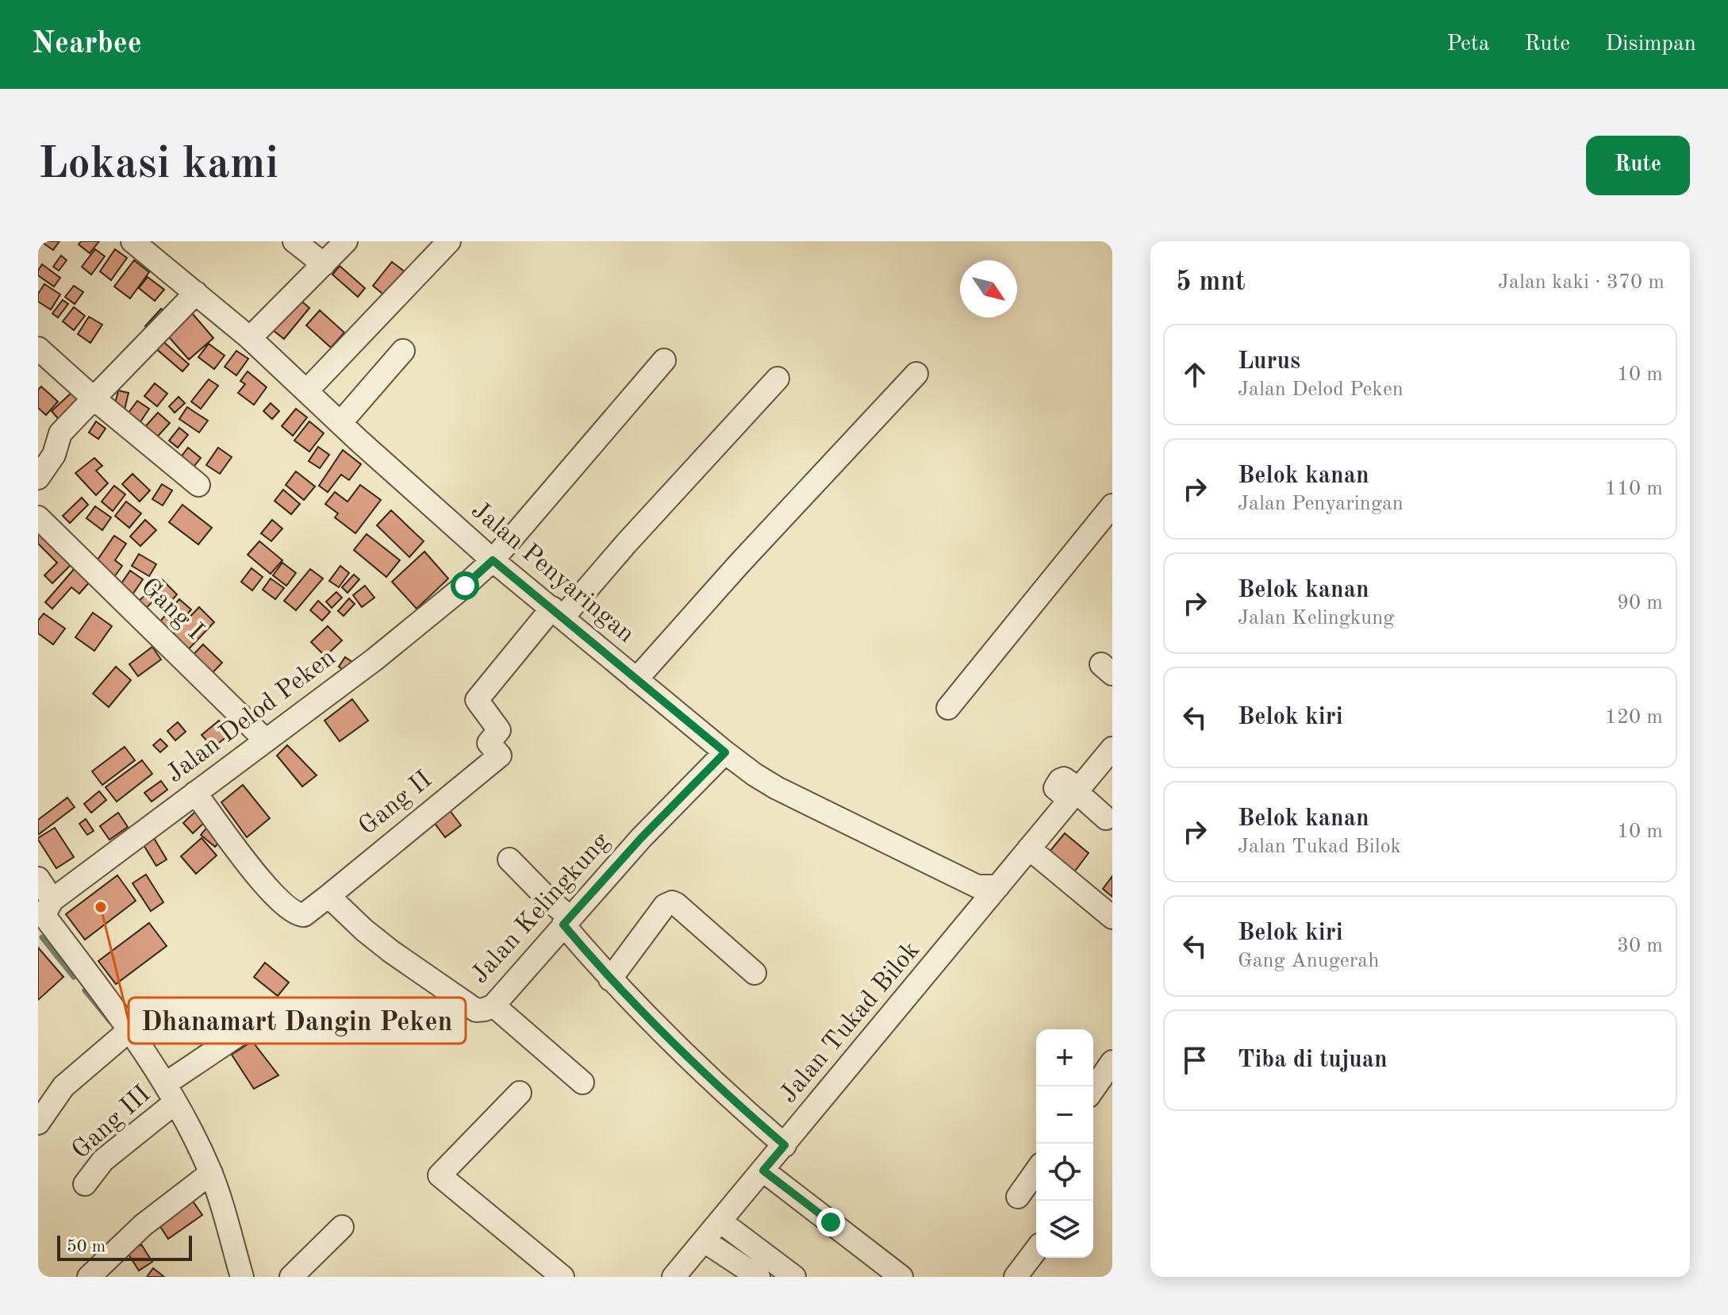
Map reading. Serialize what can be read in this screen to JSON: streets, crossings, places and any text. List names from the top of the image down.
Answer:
{
  "streets": {
    "street": [
      "Jalan Penyaringan",
      "Gang I",
      "Jalan Delod Peken",
      "Gang II",
      "Jalan Kelingkung",
      "Jalan Tukad Bilok",
      "Gang III"
    ]
  },
  "crossings": [
    ["Jalan Penyaringan", "Jalan Delod Peken"],
    ["Jalan Penyaringan", "Gang II"],
    ["Jalan Penyaringan", "Jalan Kelingkung"],
    ["Jalan Penyaringan", "Jalan Tukad Bilok"],
    ["Gang I", "Jalan Delod Peken"],
    ["Gang II", "Jalan Kelingkung"]
  ],
  "places": ["Dhanamart Dangin Peken"],
  "scale_bar": "50 m",
  "north": "bottom right",
  "page": {
    "header": "Nearbee",
    "nav": ["Peta", "Rute", "Disimpan"],
    "buttons": "Rute",
    "title": "Lokasi kami",
    "heading": ["5 mnt", "Jalan kaki · 370 m"],
    "list": [
      ["Lurus", "Jalan Delod Peken", "10 m"],
      ["Belok kanan", "Jalan Penyaringan", "110 m"],
      ["Belok kanan", "Jalan Kelingkung", "90 m"],
      ["Belok kiri", "120 m"],
      ["Belok kanan", "Jalan Tukad Bilok", "10 m"],
      ["Belok kiri", "Gang Anugerah", "30 m"],
      "Tiba di tujuan"
    ],
    "map_buttons": ["+", "−"],
    "scale": "50 m"
  }
}
